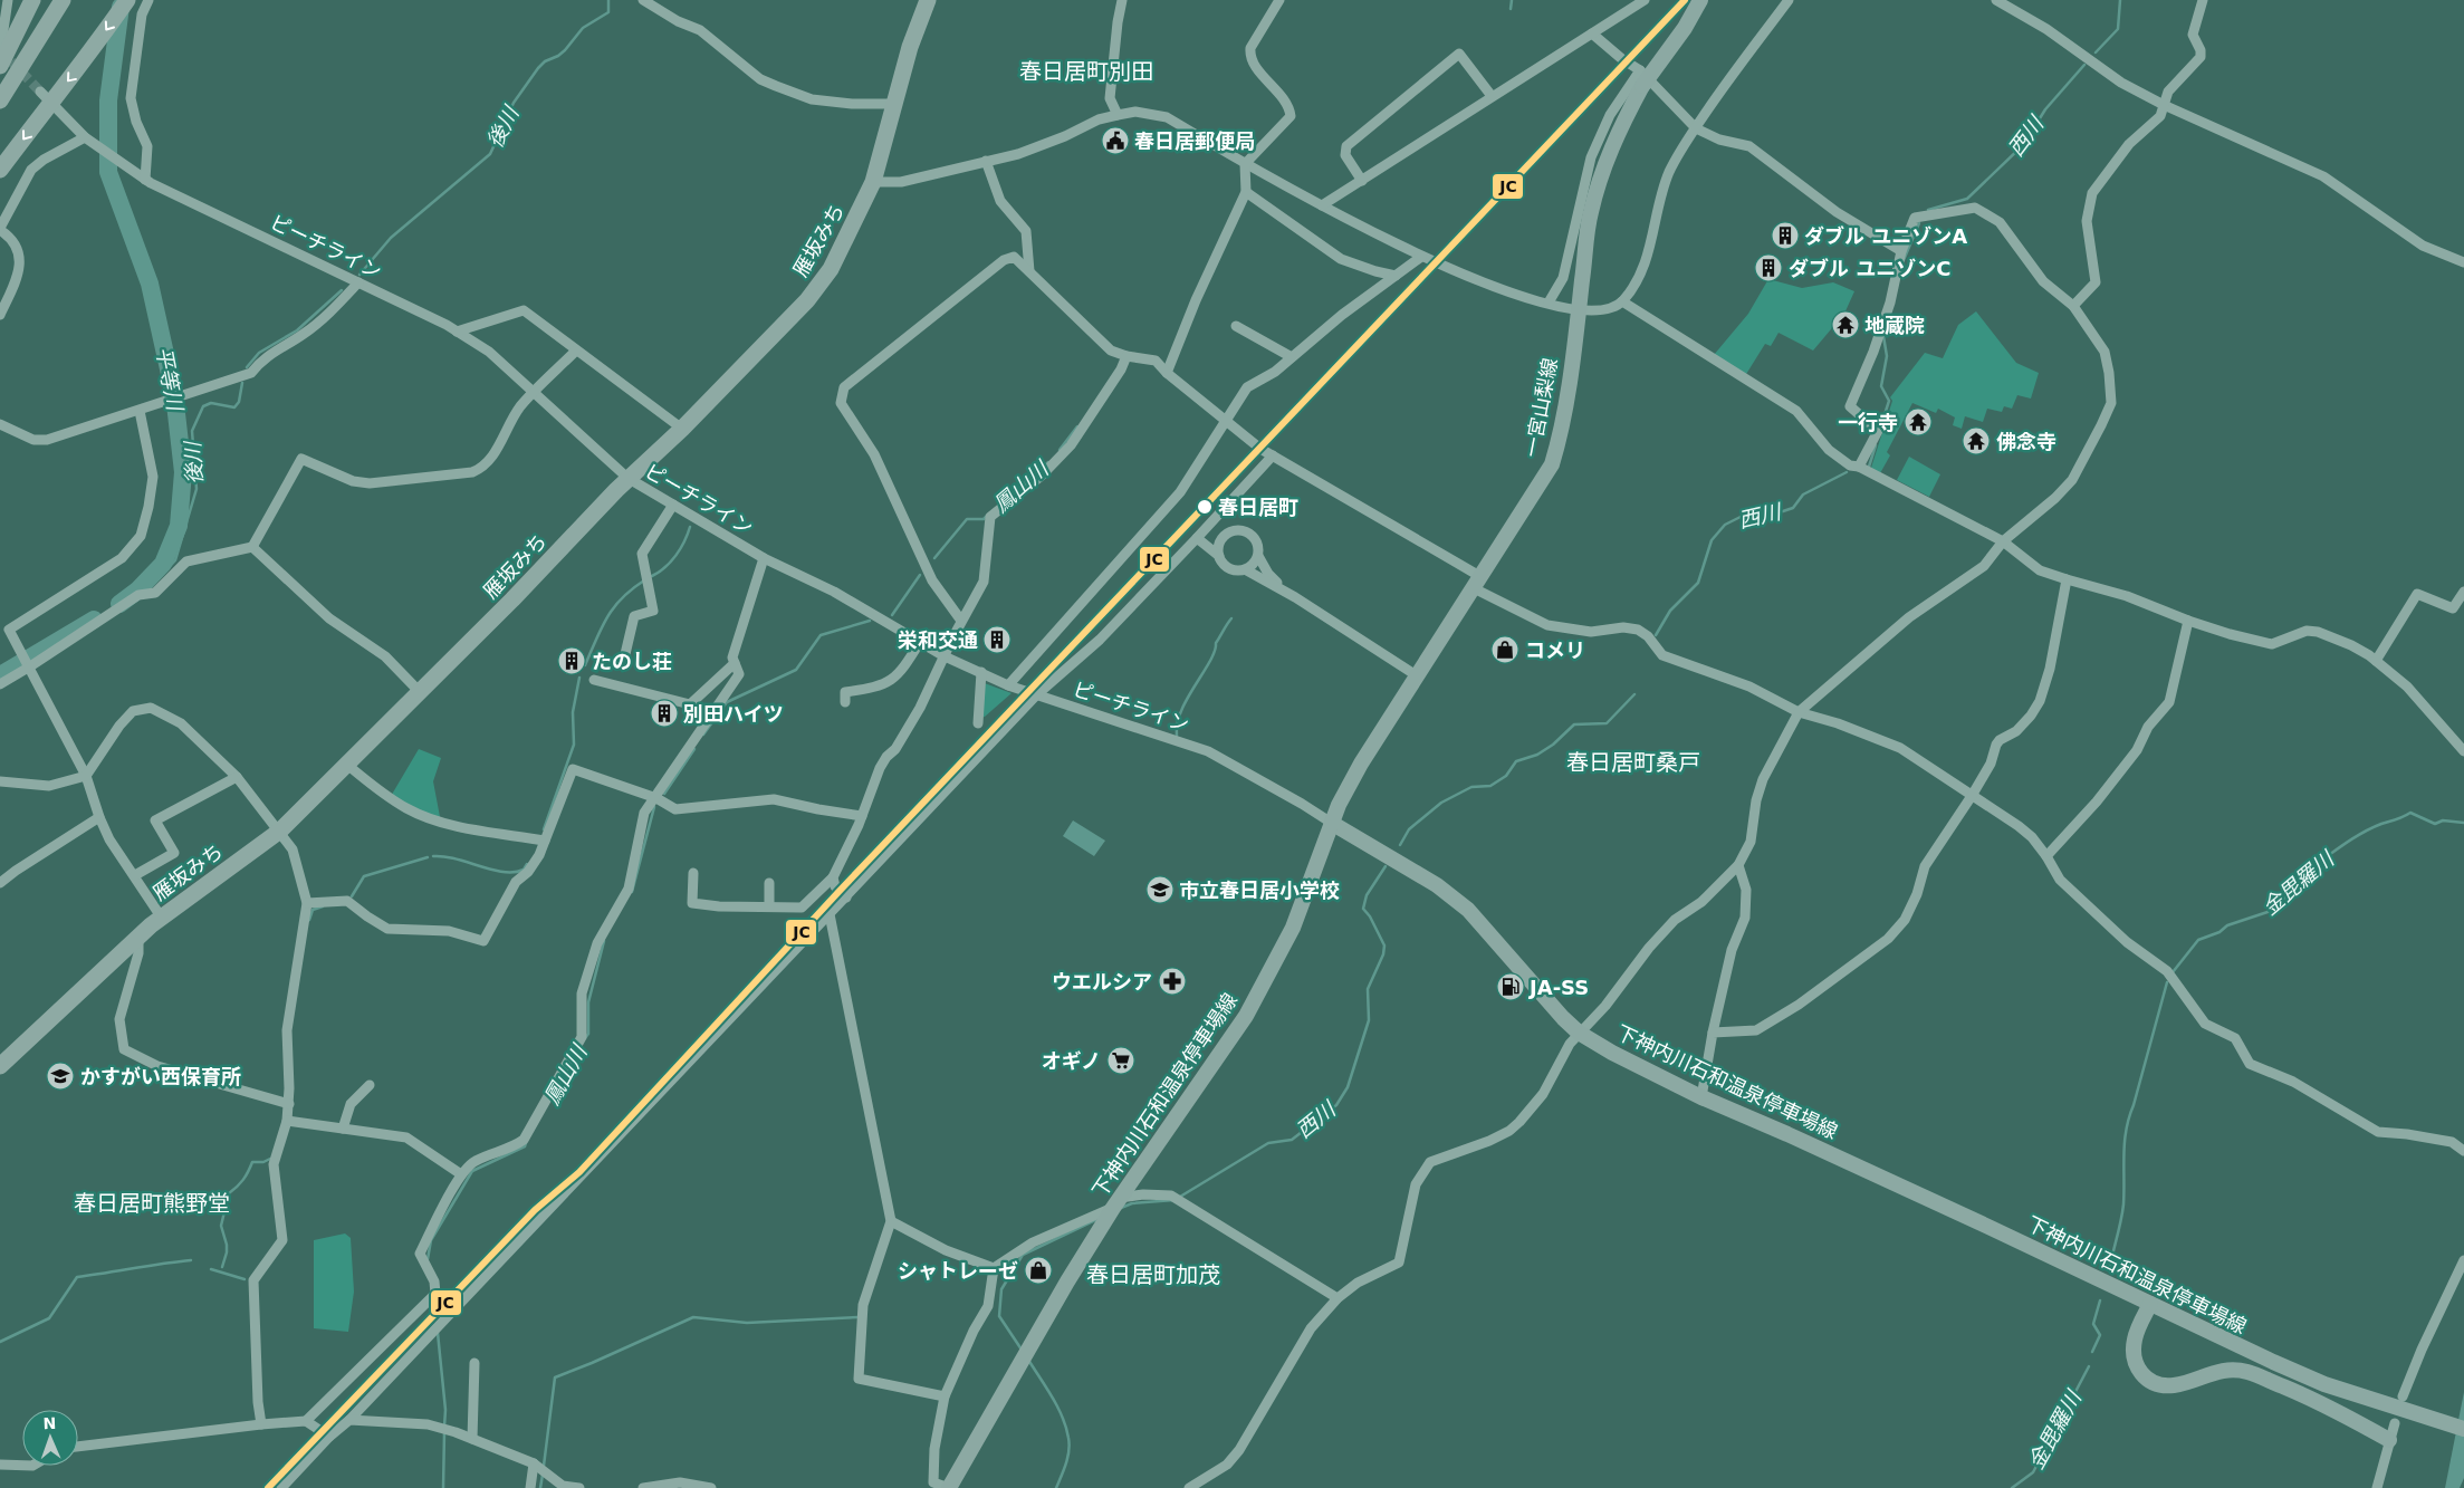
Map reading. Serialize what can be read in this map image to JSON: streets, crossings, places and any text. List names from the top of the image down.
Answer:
{
  "streets": {
    "highway": ["雁坂みち"],
    "main road": ["一宮山梨線", "下神内川石和温泉停車場線"],
    "street": ["ピーチライン"]
  },
  "crossings": [
    ["雁坂みち", "ピーチライン"],
    ["ピーチライン", "一宮山梨線"],
    ["ピーチライン", "下神内川石和温泉停車場線"],
    ["一宮山梨線", "下神内川石和温泉停車場線"]
  ],
  "districts": [
    "春日居町別田",
    "春日居町桑戸",
    "春日居町熊野堂",
    "春日居町加茂"
  ],
  "water": [
    "後川",
    "西川",
    "平等川",
    "鳳山川",
    "金毘羅川"
  ],
  "places": {
    "public building": ["春日居郵便局"],
    "building": [
      "ダブル ユニゾンA",
      "ダブル ユニゾンC",
      "栄和交通",
      "たのし荘",
      "別田ハイツ"
    ],
    "temple": ["地蔵院", "一行寺", "佛念寺"],
    "other": ["春日居町"],
    "shop": ["コメリ", "シャトレーゼ"],
    "school or university": ["市立春日居小学校", "かすがい西保育所"],
    "pharmacy": ["ウエルシア"],
    "fuel station": ["JA-SS"],
    "supermarket": ["オギノ"]
  },
  "lines": ["transit line JC"],
  "north": "top"
}
